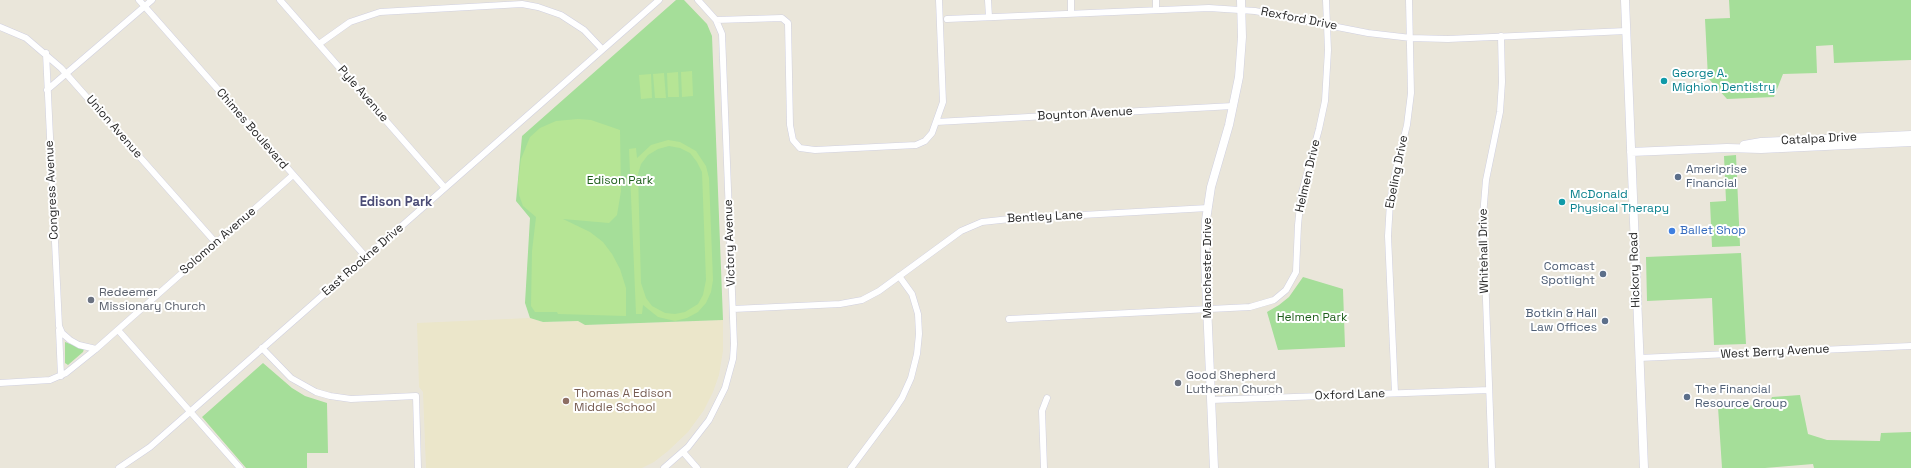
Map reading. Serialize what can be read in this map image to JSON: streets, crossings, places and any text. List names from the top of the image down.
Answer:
{
  "streets": {
    "street": [
      "Rexford Drive",
      "Pyle Avenue",
      "Boynton Avenue",
      "Union Avenue",
      "Chimes Boulevard",
      "Catalpa Drive",
      "Ebeling Drive",
      "Helmen Drive",
      "Congress Avenue",
      "Bentley Lane",
      "Solomon Avenue",
      "Victory Avenue",
      "Whitehall Drive",
      "East Rockne Drive",
      "Manchester Drive",
      "Hickory Road",
      "West Berry Avenue",
      "Oxford Lane"
    ]
  },
  "crossings": [
    ["Rexford Drive", "Ebeling Drive"],
    ["Rexford Drive", "Helmen Drive"],
    ["Rexford Drive", "Whitehall Drive"],
    ["Rexford Drive", "Manchester Drive"],
    ["Rexford Drive", "Hickory Road"],
    ["Pyle Avenue", "East Rockne Drive"],
    ["Boynton Avenue", "Manchester Drive"],
    ["Union Avenue", "Congress Avenue"],
    ["Union Avenue", "Solomon Avenue"],
    ["Chimes Boulevard", "Solomon Avenue"],
    ["Chimes Boulevard", "East Rockne Drive"],
    ["Catalpa Drive", "Hickory Road"],
    ["Ebeling Drive", "Oxford Lane"],
    ["Helmen Drive", "Manchester Drive"],
    ["Congress Avenue", "Solomon Avenue"],
    ["Bentley Lane", "Victory Avenue"],
    ["Bentley Lane", "Manchester Drive"],
    ["Whitehall Drive", "Oxford Lane"],
    ["Manchester Drive", "Oxford Lane"],
    ["Hickory Road", "West Berry Avenue"]
  ],
  "districts": ["Edison Park"],
  "parks": ["Edison Park", "Helmen Park"],
  "places": [
    "George A. Mighion Dentistry",
    "Ameriprise Financial",
    "McDonald Physical Therapy",
    "Ballet Shop",
    "Comcast Spotlight",
    "Redeemer Missionary Church",
    "Botkin & Hall Law Offices",
    "Good Shepherd Lutheran Church",
    "The Financial Resource Group",
    "Thomas A Edison Middle School"
  ]
}
